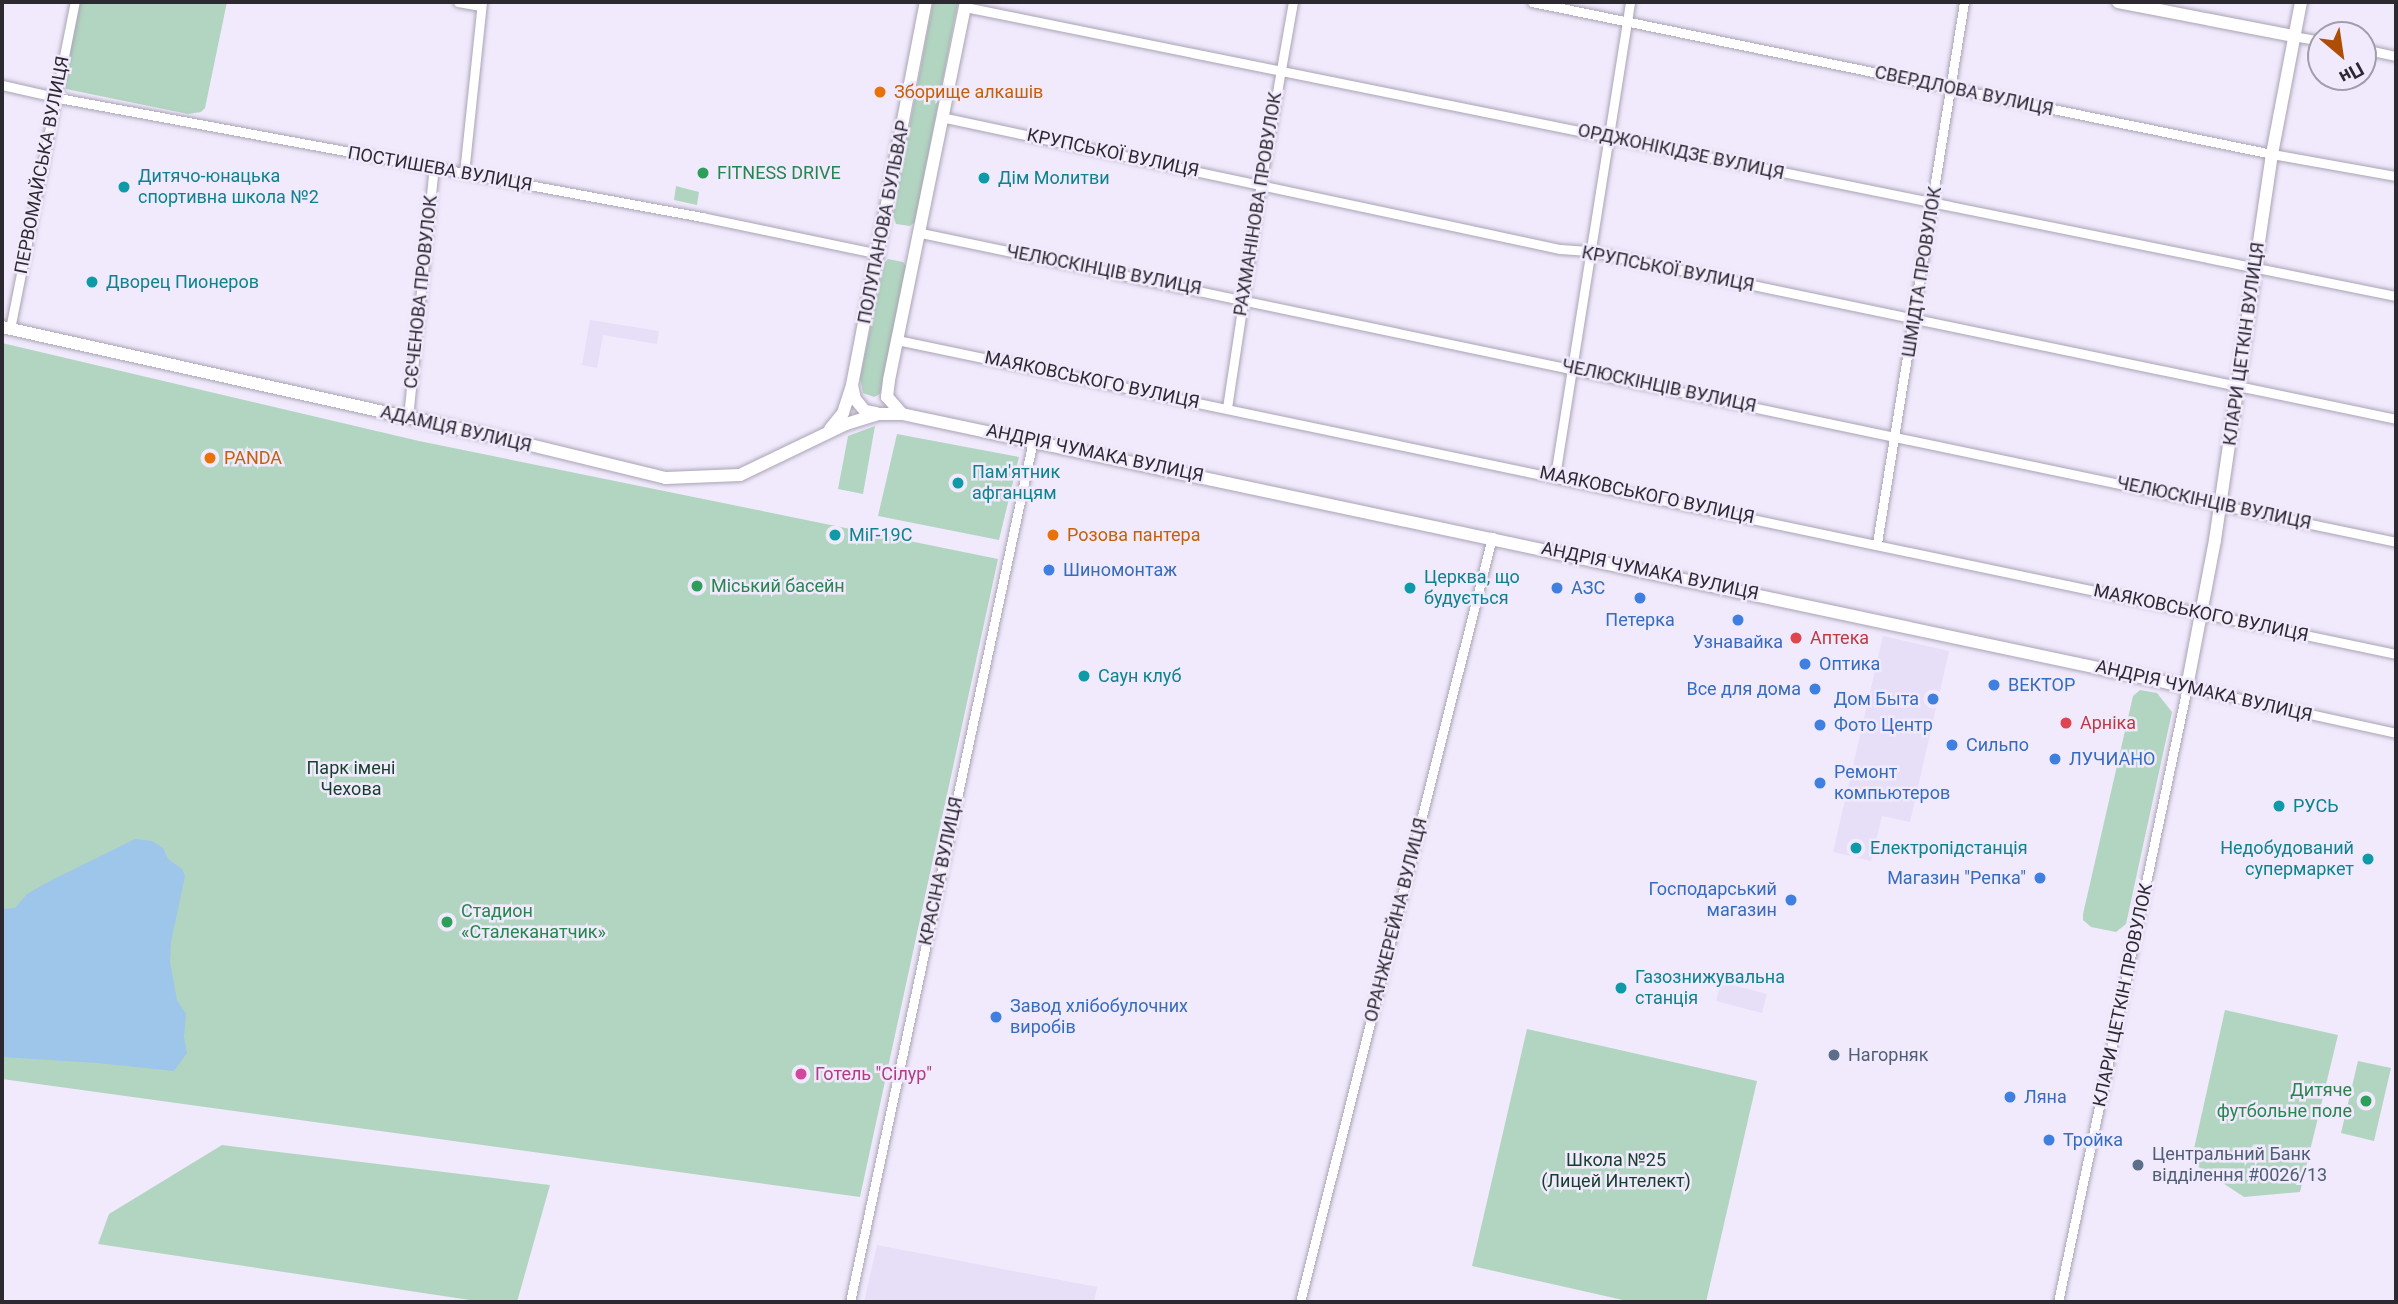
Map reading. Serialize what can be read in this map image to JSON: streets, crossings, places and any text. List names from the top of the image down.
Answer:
{
  "streets": {
    "street": [
      "СВЕРДЛОВА ВУЛИЦЯ",
      "ОРДЖОНІКІДЗЕ ВУЛИЦЯ",
      "КРУПСЬКОЇ ВУЛИЦЯ",
      "ПЕРВОМАЙСЬКА ВУЛИЦЯ",
      "ПОСТИШЕВА ВУЛИЦЯ",
      "РАХМАНІНОВА ПРОВУЛОК",
      "ПОЛУПАНОВА БУЛЬВАР",
      "ЧЕЛЮСКІНЦІВ ВУЛИЦЯ",
      "ШМІДТА ПРОВУЛОК",
      "СЄЧЕНОВА ПРОВУЛОК",
      "КЛАРИ ЦЕТКІН ВУЛИЦЯ",
      "МАЯКОВСЬКОГО ВУЛИЦЯ",
      "АДАМЦЯ ВУЛИЦЯ",
      "АНДРІЯ ЧУМАКА ВУЛИЦЯ",
      "КРАСІНА ВУЛИЦЯ",
      "ОРАНЖЕРЕЙНА ВУЛИЦЯ",
      "КЛАРИ ЦЕТКІН ПРОВУЛОК"
    ]
  },
  "crossings": [
    ["СВЕРДЛОВА ВУЛИЦЯ", "ШМІДТА ПРОВУЛОК"],
    ["СВЕРДЛОВА ВУЛИЦЯ", "КЛАРИ ЦЕТКІН ВУЛИЦЯ"],
    ["ОРДЖОНІКІДЗЕ ВУЛИЦЯ", "РАХМАНІНОВА ПРОВУЛОК"],
    ["ОРДЖОНІКІДЗЕ ВУЛИЦЯ", "ПОЛУПАНОВА БУЛЬВАР"],
    ["ОРДЖОНІКІДЗЕ ВУЛИЦЯ", "ШМІДТА ПРОВУЛОК"],
    ["ОРДЖОНІКІДЗЕ ВУЛИЦЯ", "КЛАРИ ЦЕТКІН ВУЛИЦЯ"],
    ["КРУПСЬКОЇ ВУЛИЦЯ", "РАХМАНІНОВА ПРОВУЛОК"],
    ["КРУПСЬКОЇ ВУЛИЦЯ", "ПОЛУПАНОВА БУЛЬВАР"],
    ["КРУПСЬКОЇ ВУЛИЦЯ", "ШМІДТА ПРОВУЛОК"],
    ["КРУПСЬКОЇ ВУЛИЦЯ", "КЛАРИ ЦЕТКІН ВУЛИЦЯ"],
    ["ПЕРВОМАЙСЬКА ВУЛИЦЯ", "ПОСТИШЕВА ВУЛИЦЯ"],
    ["ПЕРВОМАЙСЬКА ВУЛИЦЯ", "АДАМЦЯ ВУЛИЦЯ"],
    ["ПОСТИШЕВА ВУЛИЦЯ", "ПОЛУПАНОВА БУЛЬВАР"],
    ["ПОСТИШЕВА ВУЛИЦЯ", "СЄЧЕНОВА ПРОВУЛОК"],
    ["РАХМАНІНОВА ПРОВУЛОК", "ЧЕЛЮСКІНЦІВ ВУЛИЦЯ"],
    ["РАХМАНІНОВА ПРОВУЛОК", "МАЯКОВСЬКОГО ВУЛИЦЯ"],
    ["ПОЛУПАНОВА БУЛЬВАР", "ЧЕЛЮСКІНЦІВ ВУЛИЦЯ"],
    ["ПОЛУПАНОВА БУЛЬВАР", "МАЯКОВСЬКОГО ВУЛИЦЯ"],
    ["ПОЛУПАНОВА БУЛЬВАР", "АДАМЦЯ ВУЛИЦЯ"],
    ["ПОЛУПАНОВА БУЛЬВАР", "АНДРІЯ ЧУМАКА ВУЛИЦЯ"],
    ["ЧЕЛЮСКІНЦІВ ВУЛИЦЯ", "ШМІДТА ПРОВУЛОК"],
    ["ЧЕЛЮСКІНЦІВ ВУЛИЦЯ", "КЛАРИ ЦЕТКІН ВУЛИЦЯ"],
    ["ШМІДТА ПРОВУЛОК", "МАЯКОВСЬКОГО ВУЛИЦЯ"],
    ["СЄЧЕНОВА ПРОВУЛОК", "АДАМЦЯ ВУЛИЦЯ"],
    ["КЛАРИ ЦЕТКІН ВУЛИЦЯ", "МАЯКОВСЬКОГО ВУЛИЦЯ"],
    ["КЛАРИ ЦЕТКІН ВУЛИЦЯ", "АНДРІЯ ЧУМАКА ВУЛИЦЯ"],
    ["КЛАРИ ЦЕТКІН ВУЛИЦЯ", "КЛАРИ ЦЕТКІН ПРОВУЛОК"],
    ["АДАМЦЯ ВУЛИЦЯ", "АНДРІЯ ЧУМАКА ВУЛИЦЯ"],
    ["АНДРІЯ ЧУМАКА ВУЛИЦЯ", "КРАСІНА ВУЛИЦЯ"],
    ["АНДРІЯ ЧУМАКА ВУЛИЦЯ", "ОРАНЖЕРЕЙНА ВУЛИЦЯ"],
    ["АНДРІЯ ЧУМАКА ВУЛИЦЯ", "КЛАРИ ЦЕТКІН ПРОВУЛОК"]
  ],
  "parks": ["Парк імені Чехова", "Школа №25 (Лицей Интелект)"],
  "places": [
    "Зборище алкашів",
    "FITNESS DRIVE",
    "Дім Молитви",
    "Дитячо-юнацька спортивна школа №2",
    "Дворец Пионеров",
    "PANDA",
    "Пам'ятник афганцям",
    "МіГ-19С",
    "Розова пантера",
    "Шиномонтаж",
    "Міський басейн",
    "Церква, що будується",
    "АЗС",
    "Петерка",
    "Узнавайка",
    "Аптека",
    "Оптика",
    "Саун клуб",
    "ВЕКТОР",
    "Все для дома",
    "Дом Быта",
    "Арніка",
    "Фото Центр",
    "Сильпо",
    "ЛУЧИАНО",
    "Ремонт компьютеров",
    "РУСЬ",
    "Електропідстанція",
    "Недобудований супермаркет",
    "Магазин \"Репка\"",
    "Господарський магазин",
    "Стадион «Сталеканатчик»",
    "Газознижувальна станція",
    "Завод хлібобулочних виробів",
    "Нагорняк",
    "Готель \"Сілур\"",
    "Ляна",
    "Дитяче футбольне поле",
    "Тройка",
    "Центральний Банк відділення #0026/13"
  ],
  "north": "bottom right"
}
